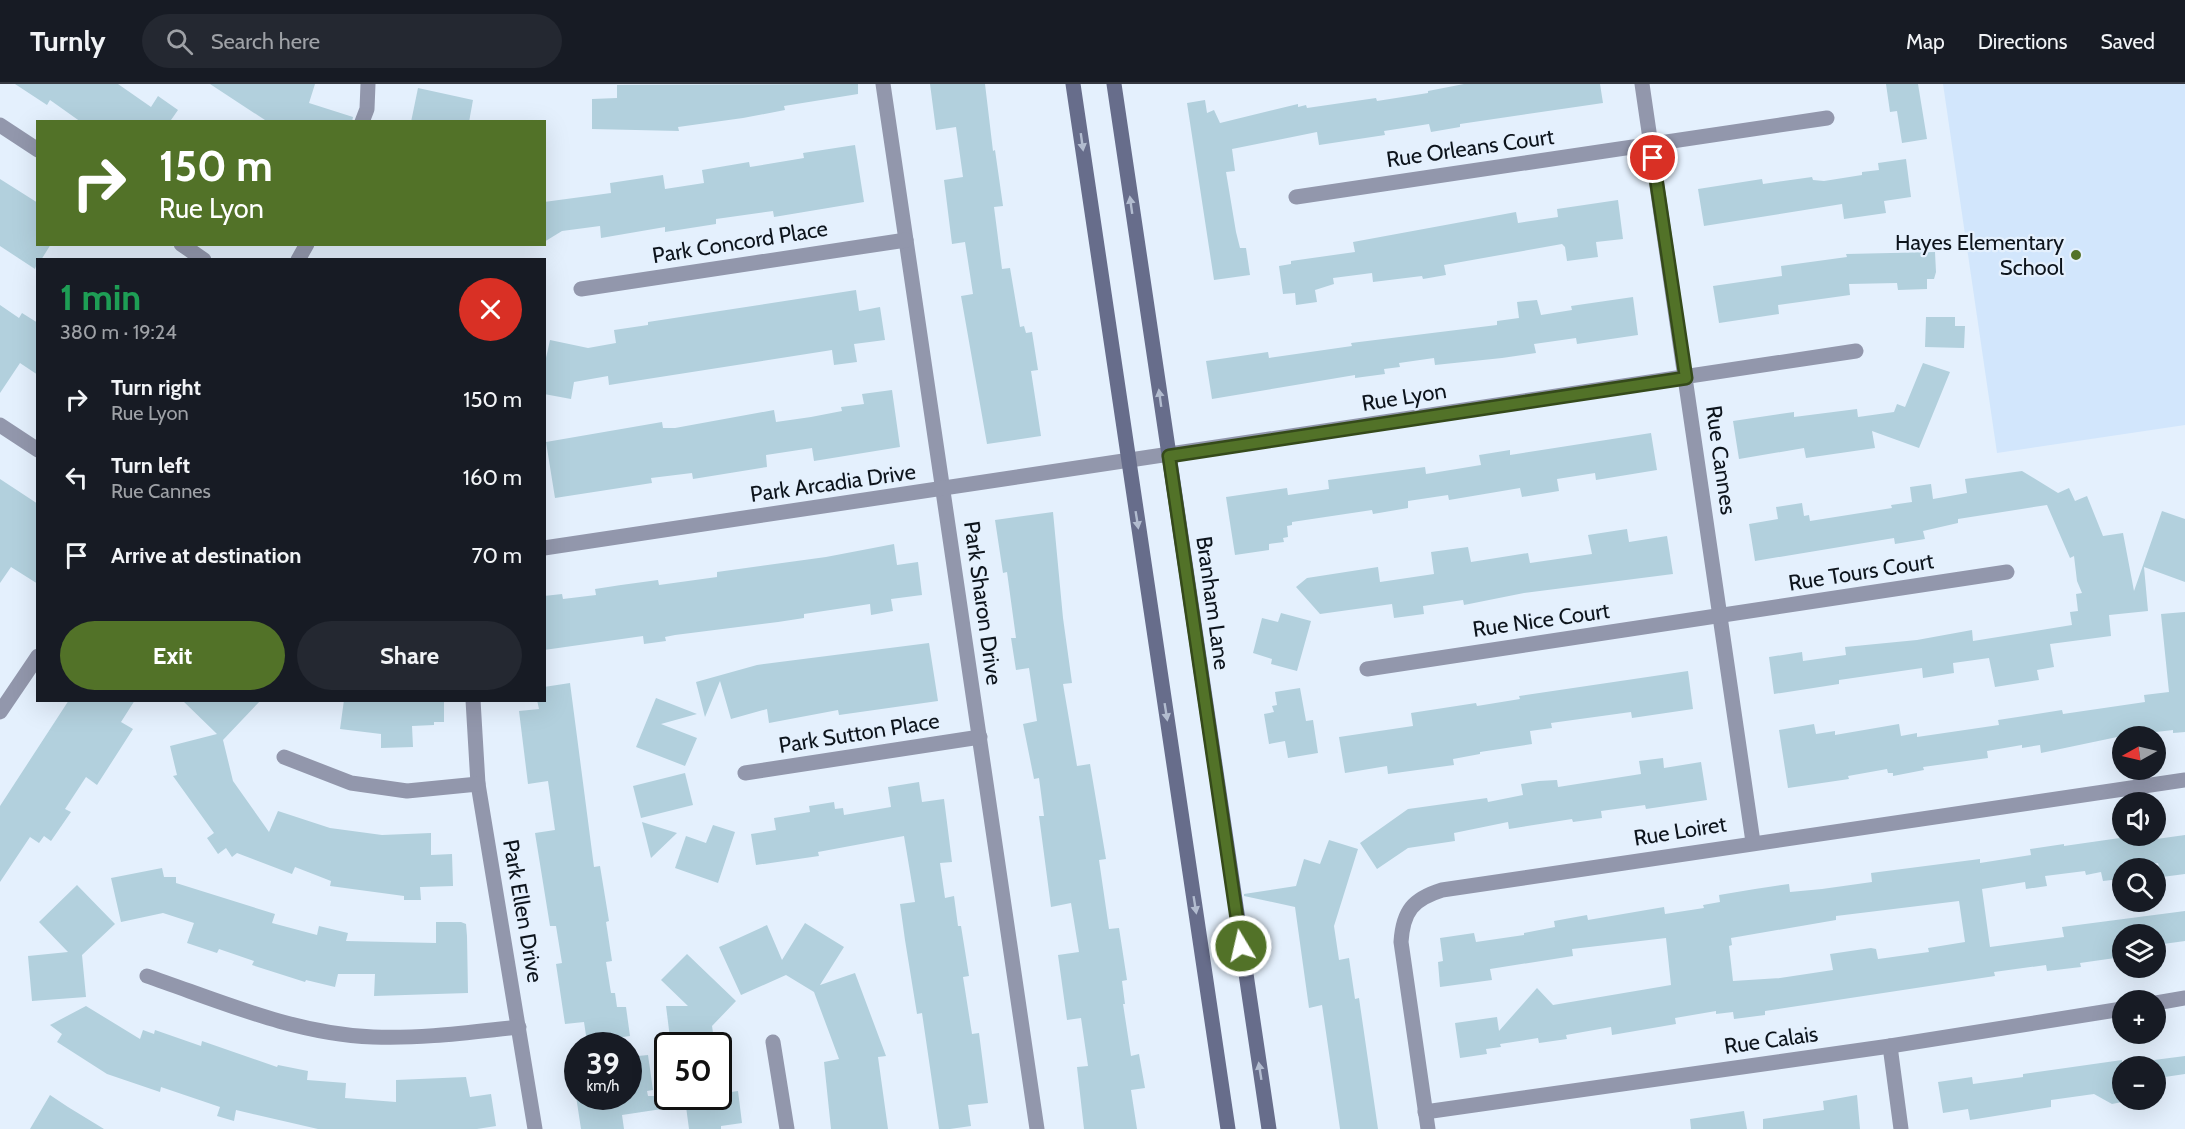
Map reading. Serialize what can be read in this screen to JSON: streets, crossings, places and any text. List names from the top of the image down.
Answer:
{
  "streets": {
    "main road": ["Branham Lane"],
    "street": [
      "Rue Orleans Court",
      "Park Concord Place",
      "Rue Lyon",
      "Rue Cannes",
      "Park Arcadia Drive",
      "Rue Tours Court",
      "Park Sharon Drive",
      "Rue Nice Court",
      "Park Sutton Place",
      "Rue Loiret",
      "Park Ellen Drive",
      "Rue Calais"
    ]
  },
  "crossings": [
    ["Rue Orleans Court", "Rue Cannes"],
    ["Park Concord Place", "Park Sharon Drive"],
    ["Rue Lyon", "Rue Cannes"],
    ["Rue Lyon", "Park Arcadia Drive"],
    ["Rue Lyon", "Branham Lane"],
    ["Rue Cannes", "Rue Tours Court"],
    ["Rue Cannes", "Rue Nice Court"],
    ["Rue Cannes", "Rue Loiret"],
    ["Park Arcadia Drive", "Park Sharon Drive"],
    ["Rue Tours Court", "Rue Nice Court"],
    ["Park Sharon Drive", "Park Sutton Place"],
    ["Rue Loiret", "Rue Calais"]
  ],
  "places": ["Hayes Elementary School"],
  "north": "left",
  "page": {
    "header": "Turnly",
    "search": "Search here",
    "nav": ["Map", "Directions", "Saved"],
    "turn": ["150 m", "Rue Lyon"],
    "heading": ["1 min", "380 m · 19:24"],
    "list": [
      {
        "name": "Turn right",
        "note": "Rue Lyon",
        "value": "150 m"
      },
      {
        "name": "Turn left",
        "note": "Rue Cannes",
        "value": "160 m"
      },
      {
        "name": "Arrive at destination",
        "value": "70 m"
      }
    ],
    "buttons": ["Exit", "Share"],
    "map_buttons": ["+", "−"],
    "speed": "39 km/h",
    "limit": "50"
  }
}
